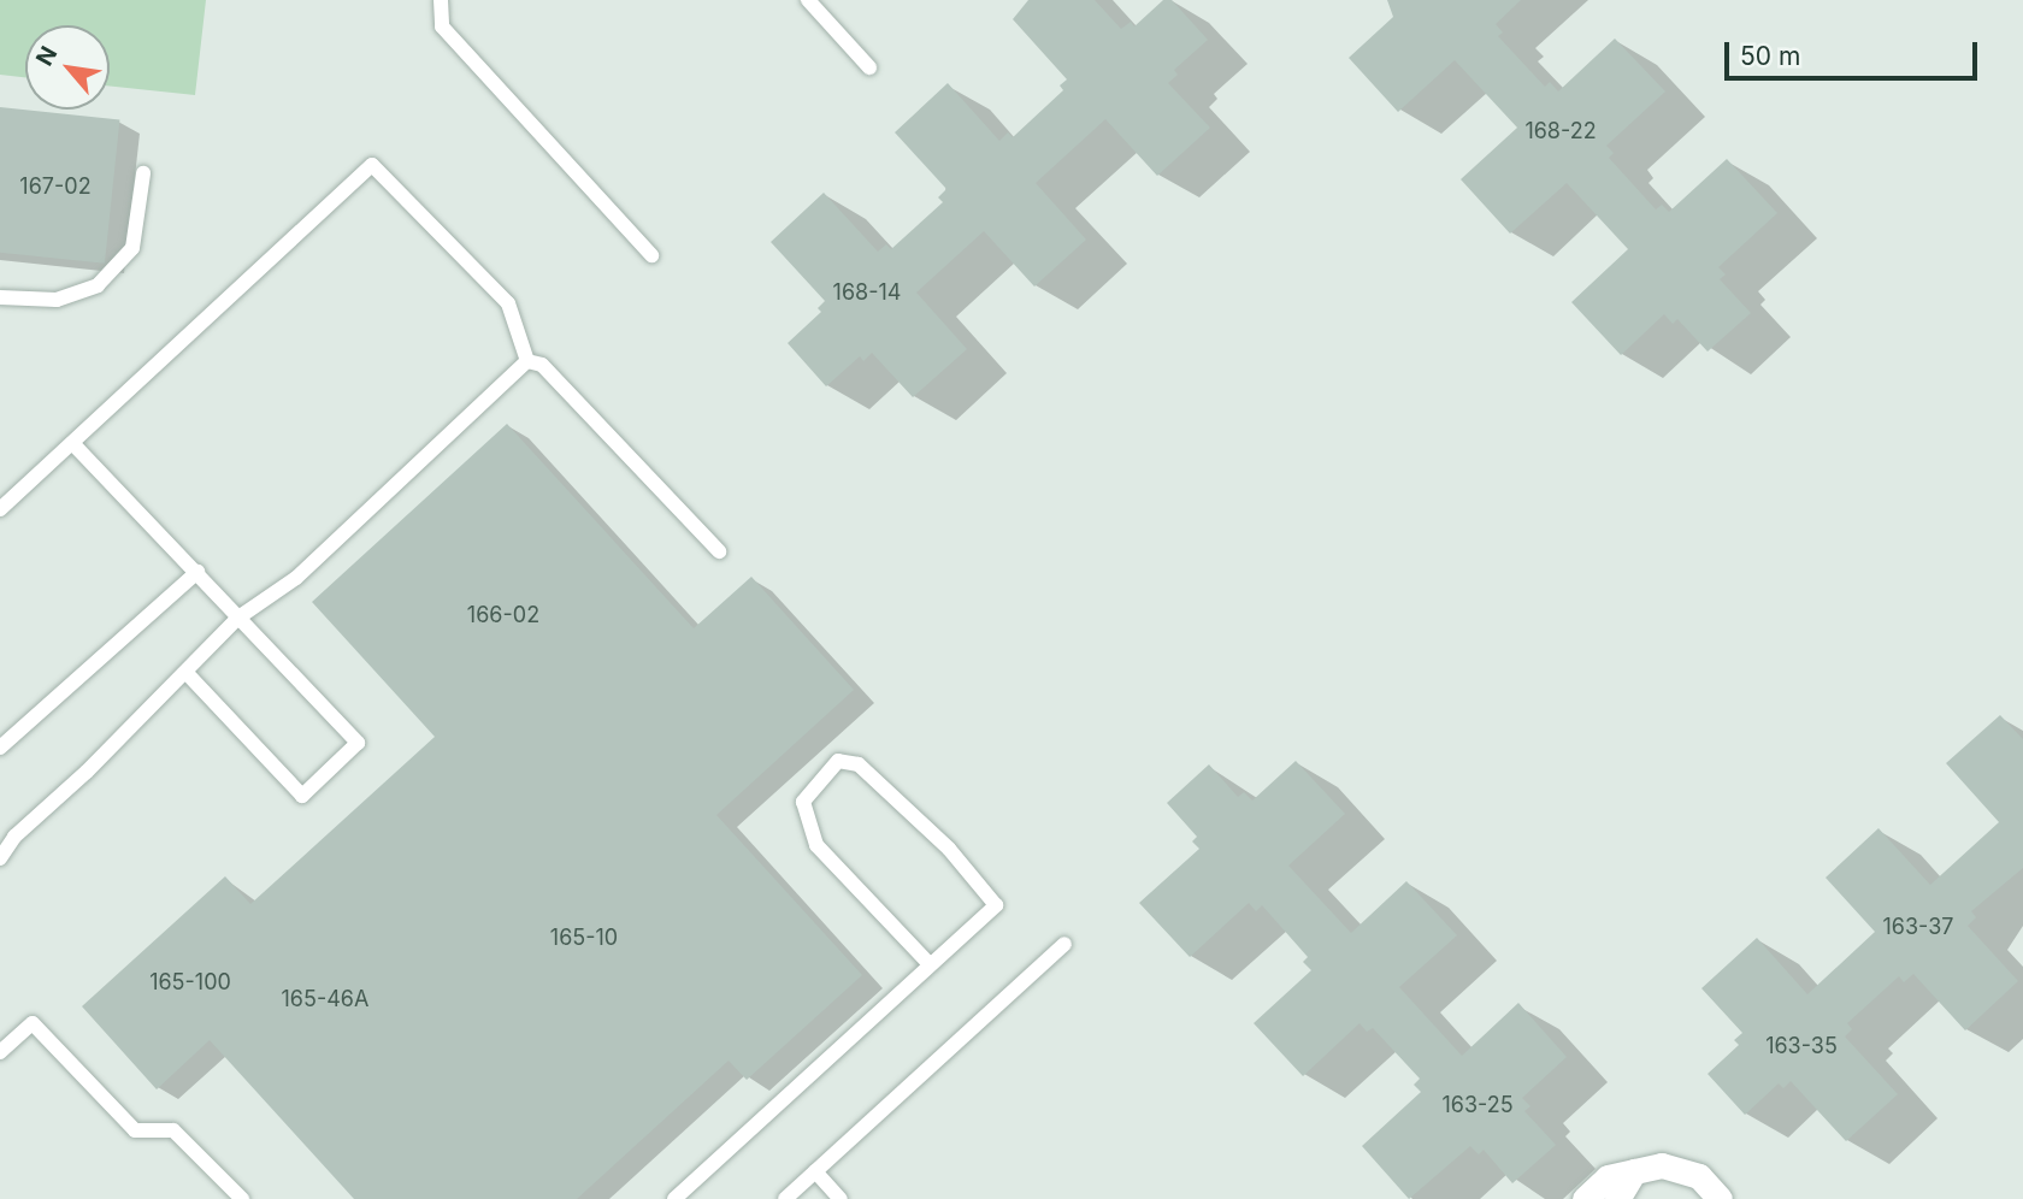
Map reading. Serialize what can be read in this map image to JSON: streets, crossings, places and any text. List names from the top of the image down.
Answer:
{
  "house_numbers": [
    "168-22",
    "167-02",
    "168-14",
    "166-02",
    "163-37",
    "165-10",
    "165-100",
    "165-46A",
    "163-35",
    "163-25"
  ],
  "scale_bar": "50 m",
  "north": "top left"
}
